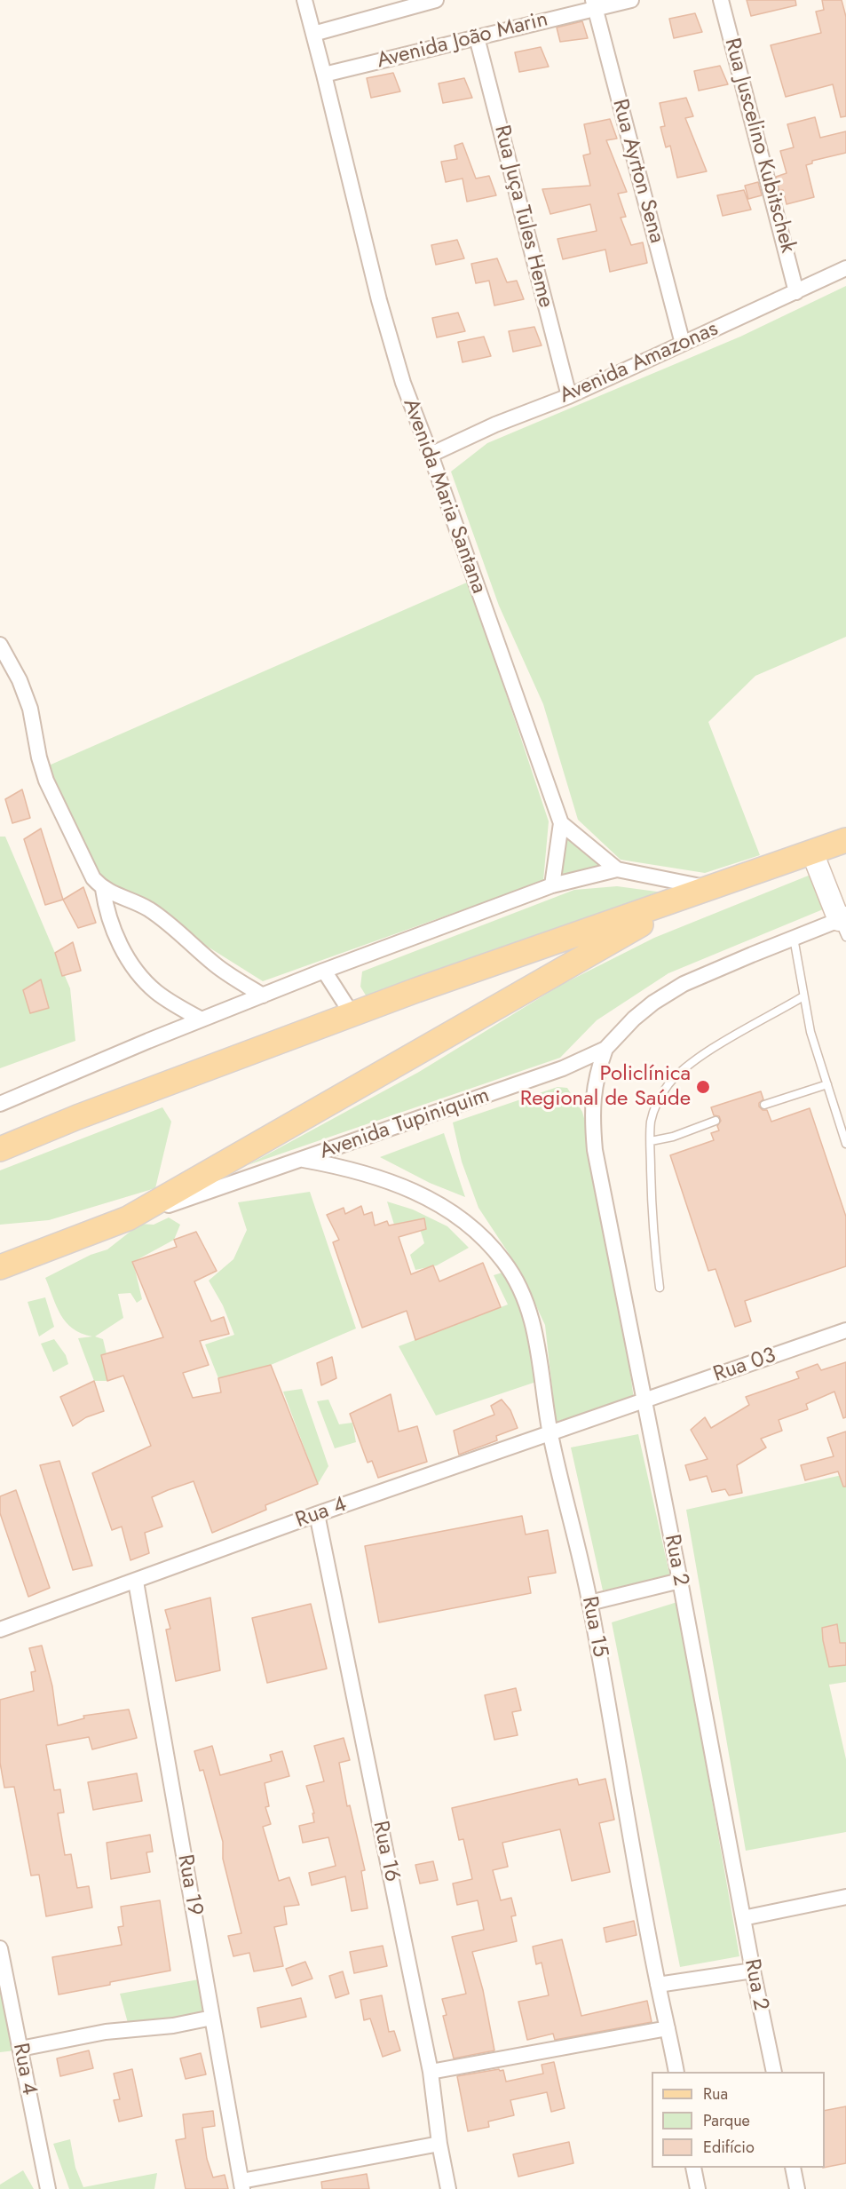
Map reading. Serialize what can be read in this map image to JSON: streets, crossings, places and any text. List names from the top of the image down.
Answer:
{
  "streets": {
    "street": [
      "Avenida João Marin",
      "Rua Juscelino Kubitschek",
      "Rua Ayrton Sena",
      "Rua Juça Tules Heme",
      "Avenida Amazonas",
      "Avenida Maria Santana",
      "Avenida Tupiniquim",
      "Rua 03",
      "Rua 4",
      "Rua 2",
      "Rua 15",
      "Rua 16",
      "Rua 19"
    ]
  },
  "crossings": [
    ["Avenida João Marin", "Rua Ayrton Sena"],
    ["Avenida João Marin", "Rua Juça Tules Heme"],
    ["Avenida João Marin", "Avenida Maria Santana"],
    ["Rua Juscelino Kubitschek", "Avenida Amazonas"],
    ["Rua Ayrton Sena", "Avenida Amazonas"],
    ["Rua Juça Tules Heme", "Avenida Amazonas"],
    ["Avenida Amazonas", "Avenida Maria Santana"],
    ["Avenida Tupiniquim", "Rua 2"],
    ["Avenida Tupiniquim", "Rua 15"],
    ["Rua 03", "Rua 4"],
    ["Rua 03", "Rua 2"],
    ["Rua 4", "Rua 2"],
    ["Rua 4", "Rua 15"],
    ["Rua 4", "Rua 16"],
    ["Rua 4", "Rua 19"]
  ],
  "places": ["Policlínica Regional de Saúde"],
  "legend": ["Rua", "Parque", "Edifício"]
}
